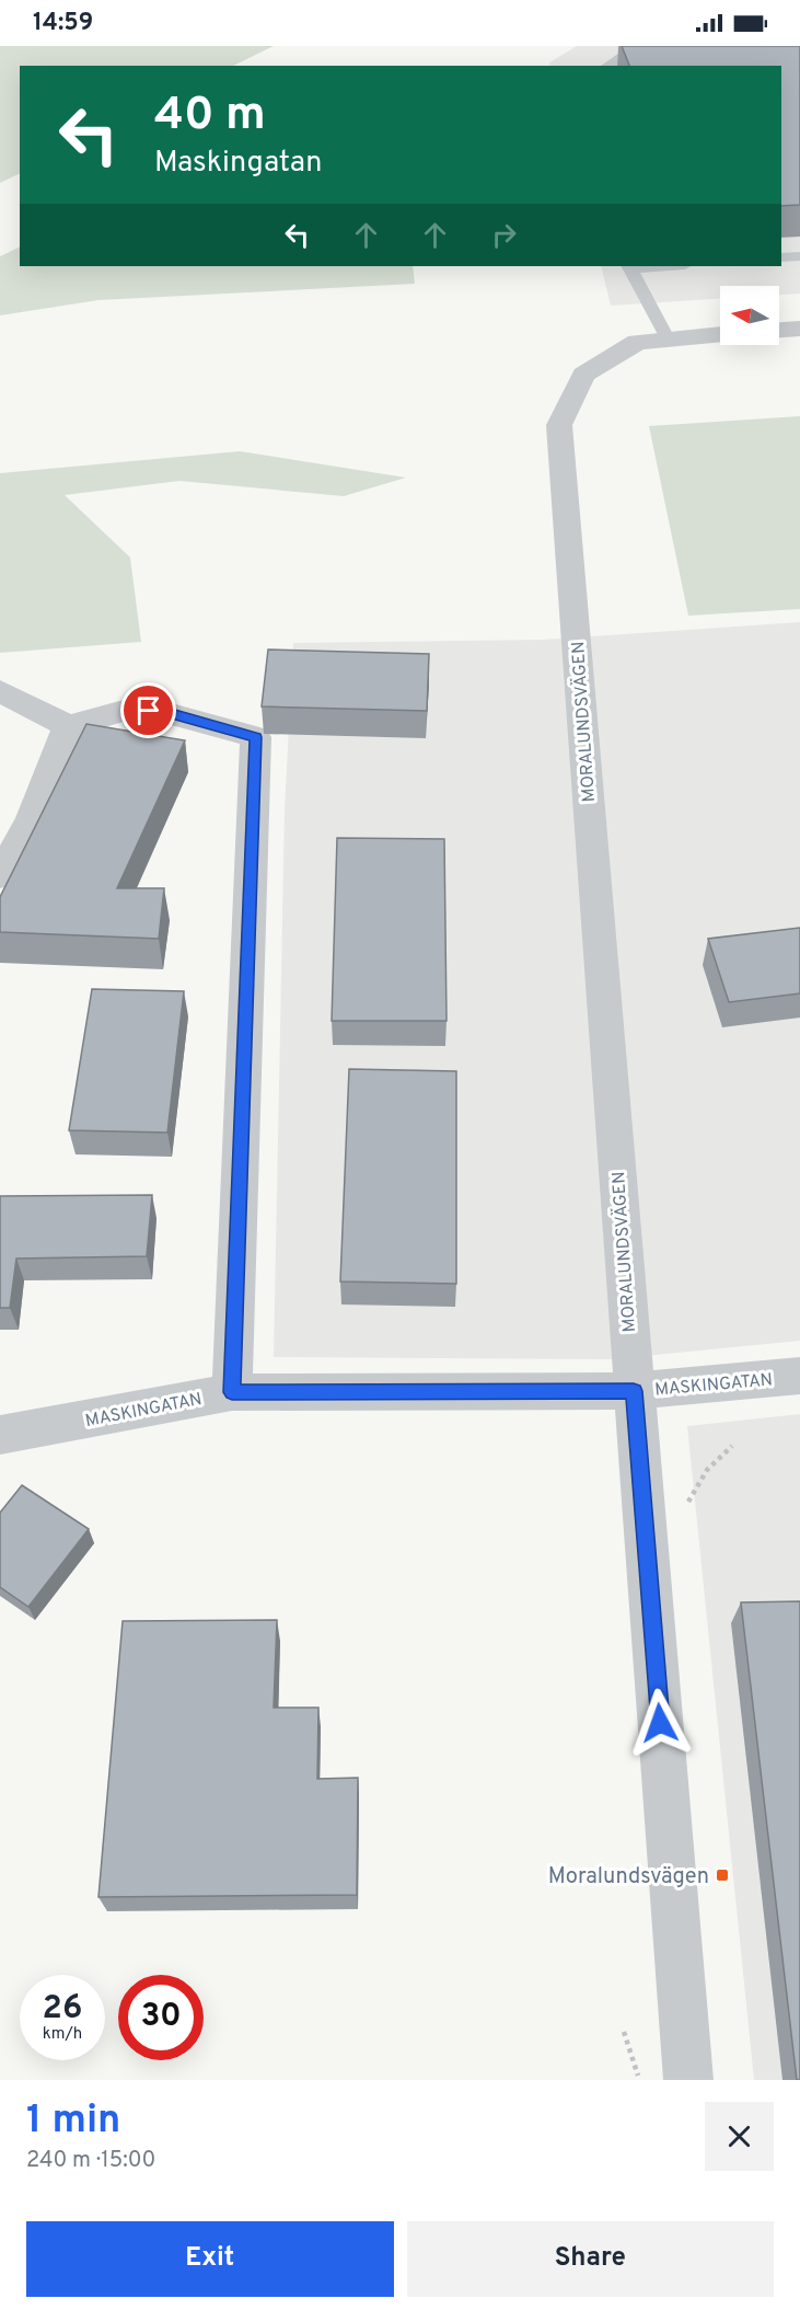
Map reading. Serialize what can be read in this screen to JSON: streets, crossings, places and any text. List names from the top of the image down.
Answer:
{
  "streets": {
    "street": ["MORALUNDSVÄGEN", "MASKINGATAN"]
  },
  "crossings": [
    ["MORALUNDSVÄGEN", "MASKINGATAN"]
  ],
  "places": {
    "transit": ["Moralundsvägen"]
  },
  "north": "left",
  "page": {
    "status": "14:59",
    "turn": ["40 m", "Maskingatan"],
    "speed": "26 km/h",
    "limit": "30",
    "heading": ["1 min", "240 m · 15:00"],
    "buttons": ["Exit", "Share"]
  }
}
